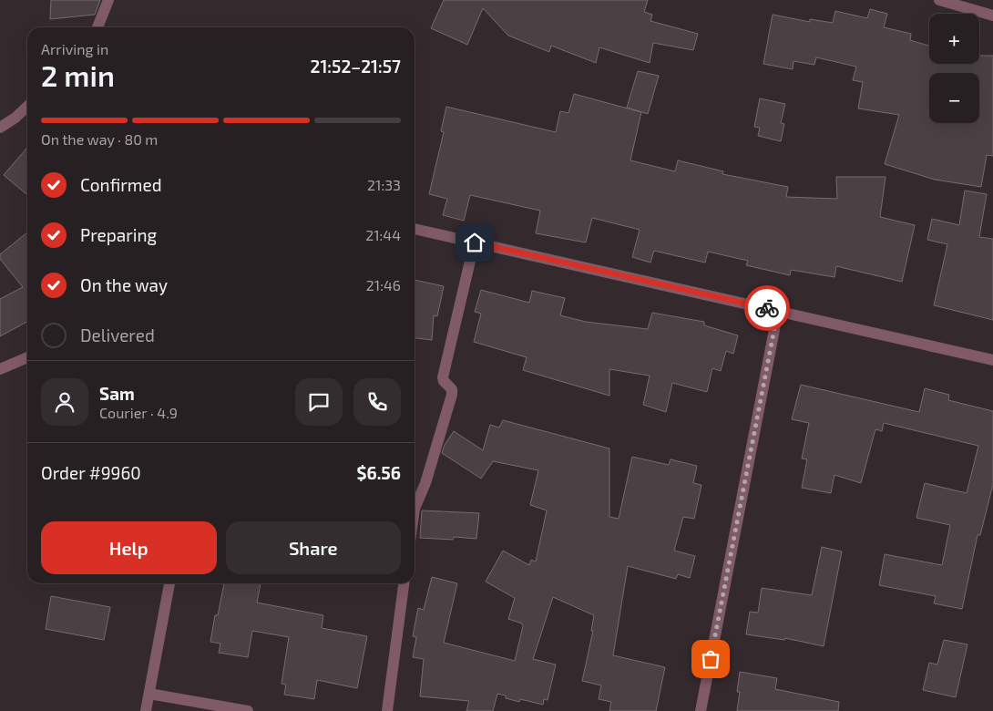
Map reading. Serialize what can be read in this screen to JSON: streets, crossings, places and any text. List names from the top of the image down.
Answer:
{
  "page": {
    "map_buttons": ["+", "−"],
    "heading": ["2 min", "Arriving in", "21:52–21:57"],
    "panel": [
      "Sam",
      "Courier · 4.9",
      "Order #9960",
      "$6.56"
    ],
    "bar": "On the way · 80 m",
    "list": [
      ["Confirmed", "21:33"],
      ["Preparing", "21:44"],
      ["On the way", "21:46"],
      "Delivered"
    ],
    "buttons": ["Help", "Share"]
  }
}
